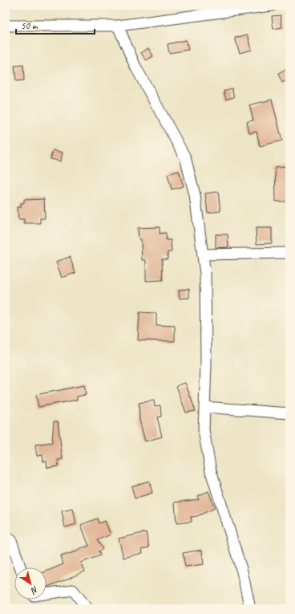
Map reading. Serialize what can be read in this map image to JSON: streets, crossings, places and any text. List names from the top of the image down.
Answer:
{
  "scale_bar": "50 m",
  "north": "bottom right"
}
